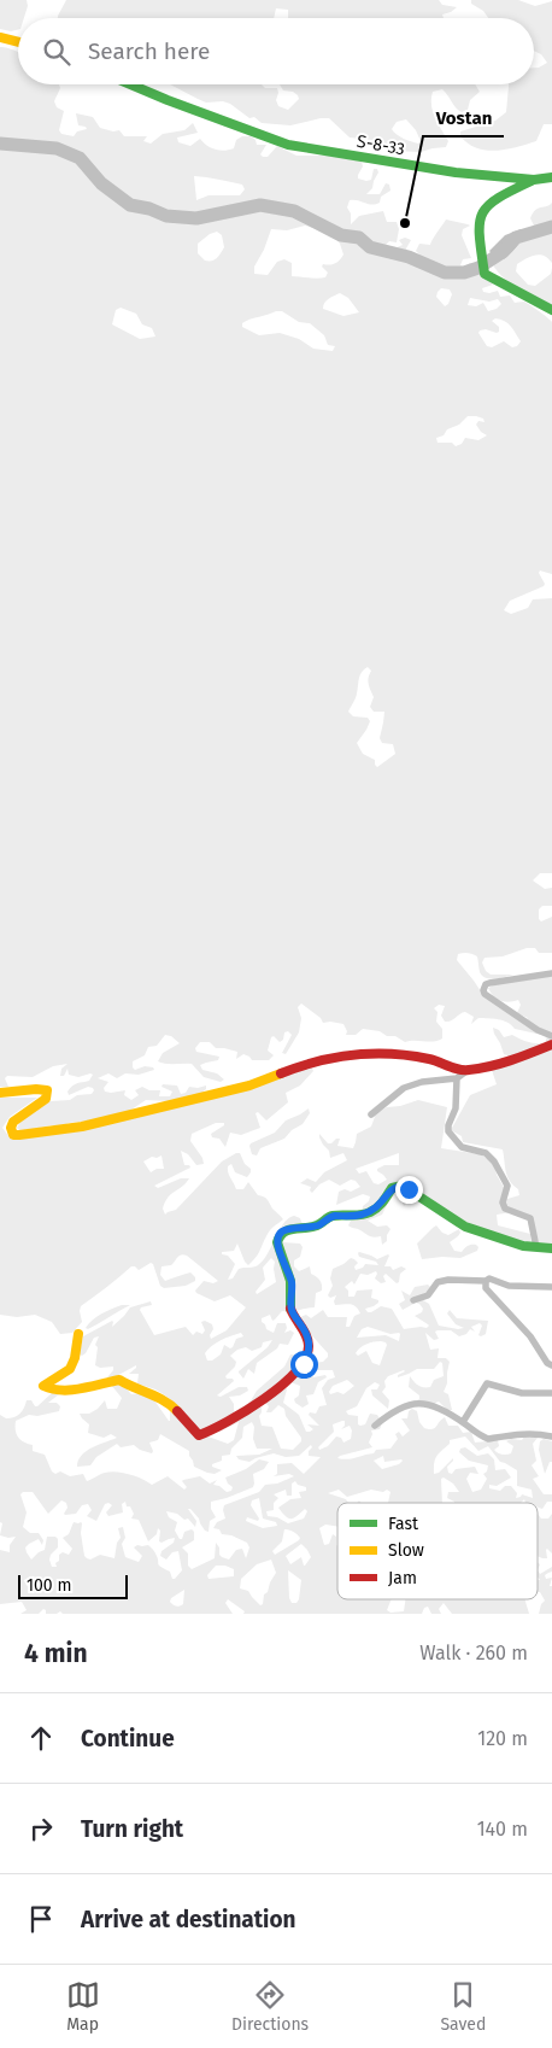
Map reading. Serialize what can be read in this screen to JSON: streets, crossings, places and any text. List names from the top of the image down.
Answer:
{
  "streets": {
    "street": ["Տ-8-33"]
  },
  "places": ["Vostan"],
  "legend": ["Fast", "Slow", "Jam"],
  "scale_bar": "100 m",
  "page": {
    "search": "Search here",
    "scale": "100 m",
    "heading": ["4 min", "Walk · 260 m"],
    "list": [
      ["Continue", "120 m"],
      ["Turn right", "140 m"],
      "Arrive at destination"
    ],
    "nav": ["Map", "Directions", "Saved"]
  }
}
